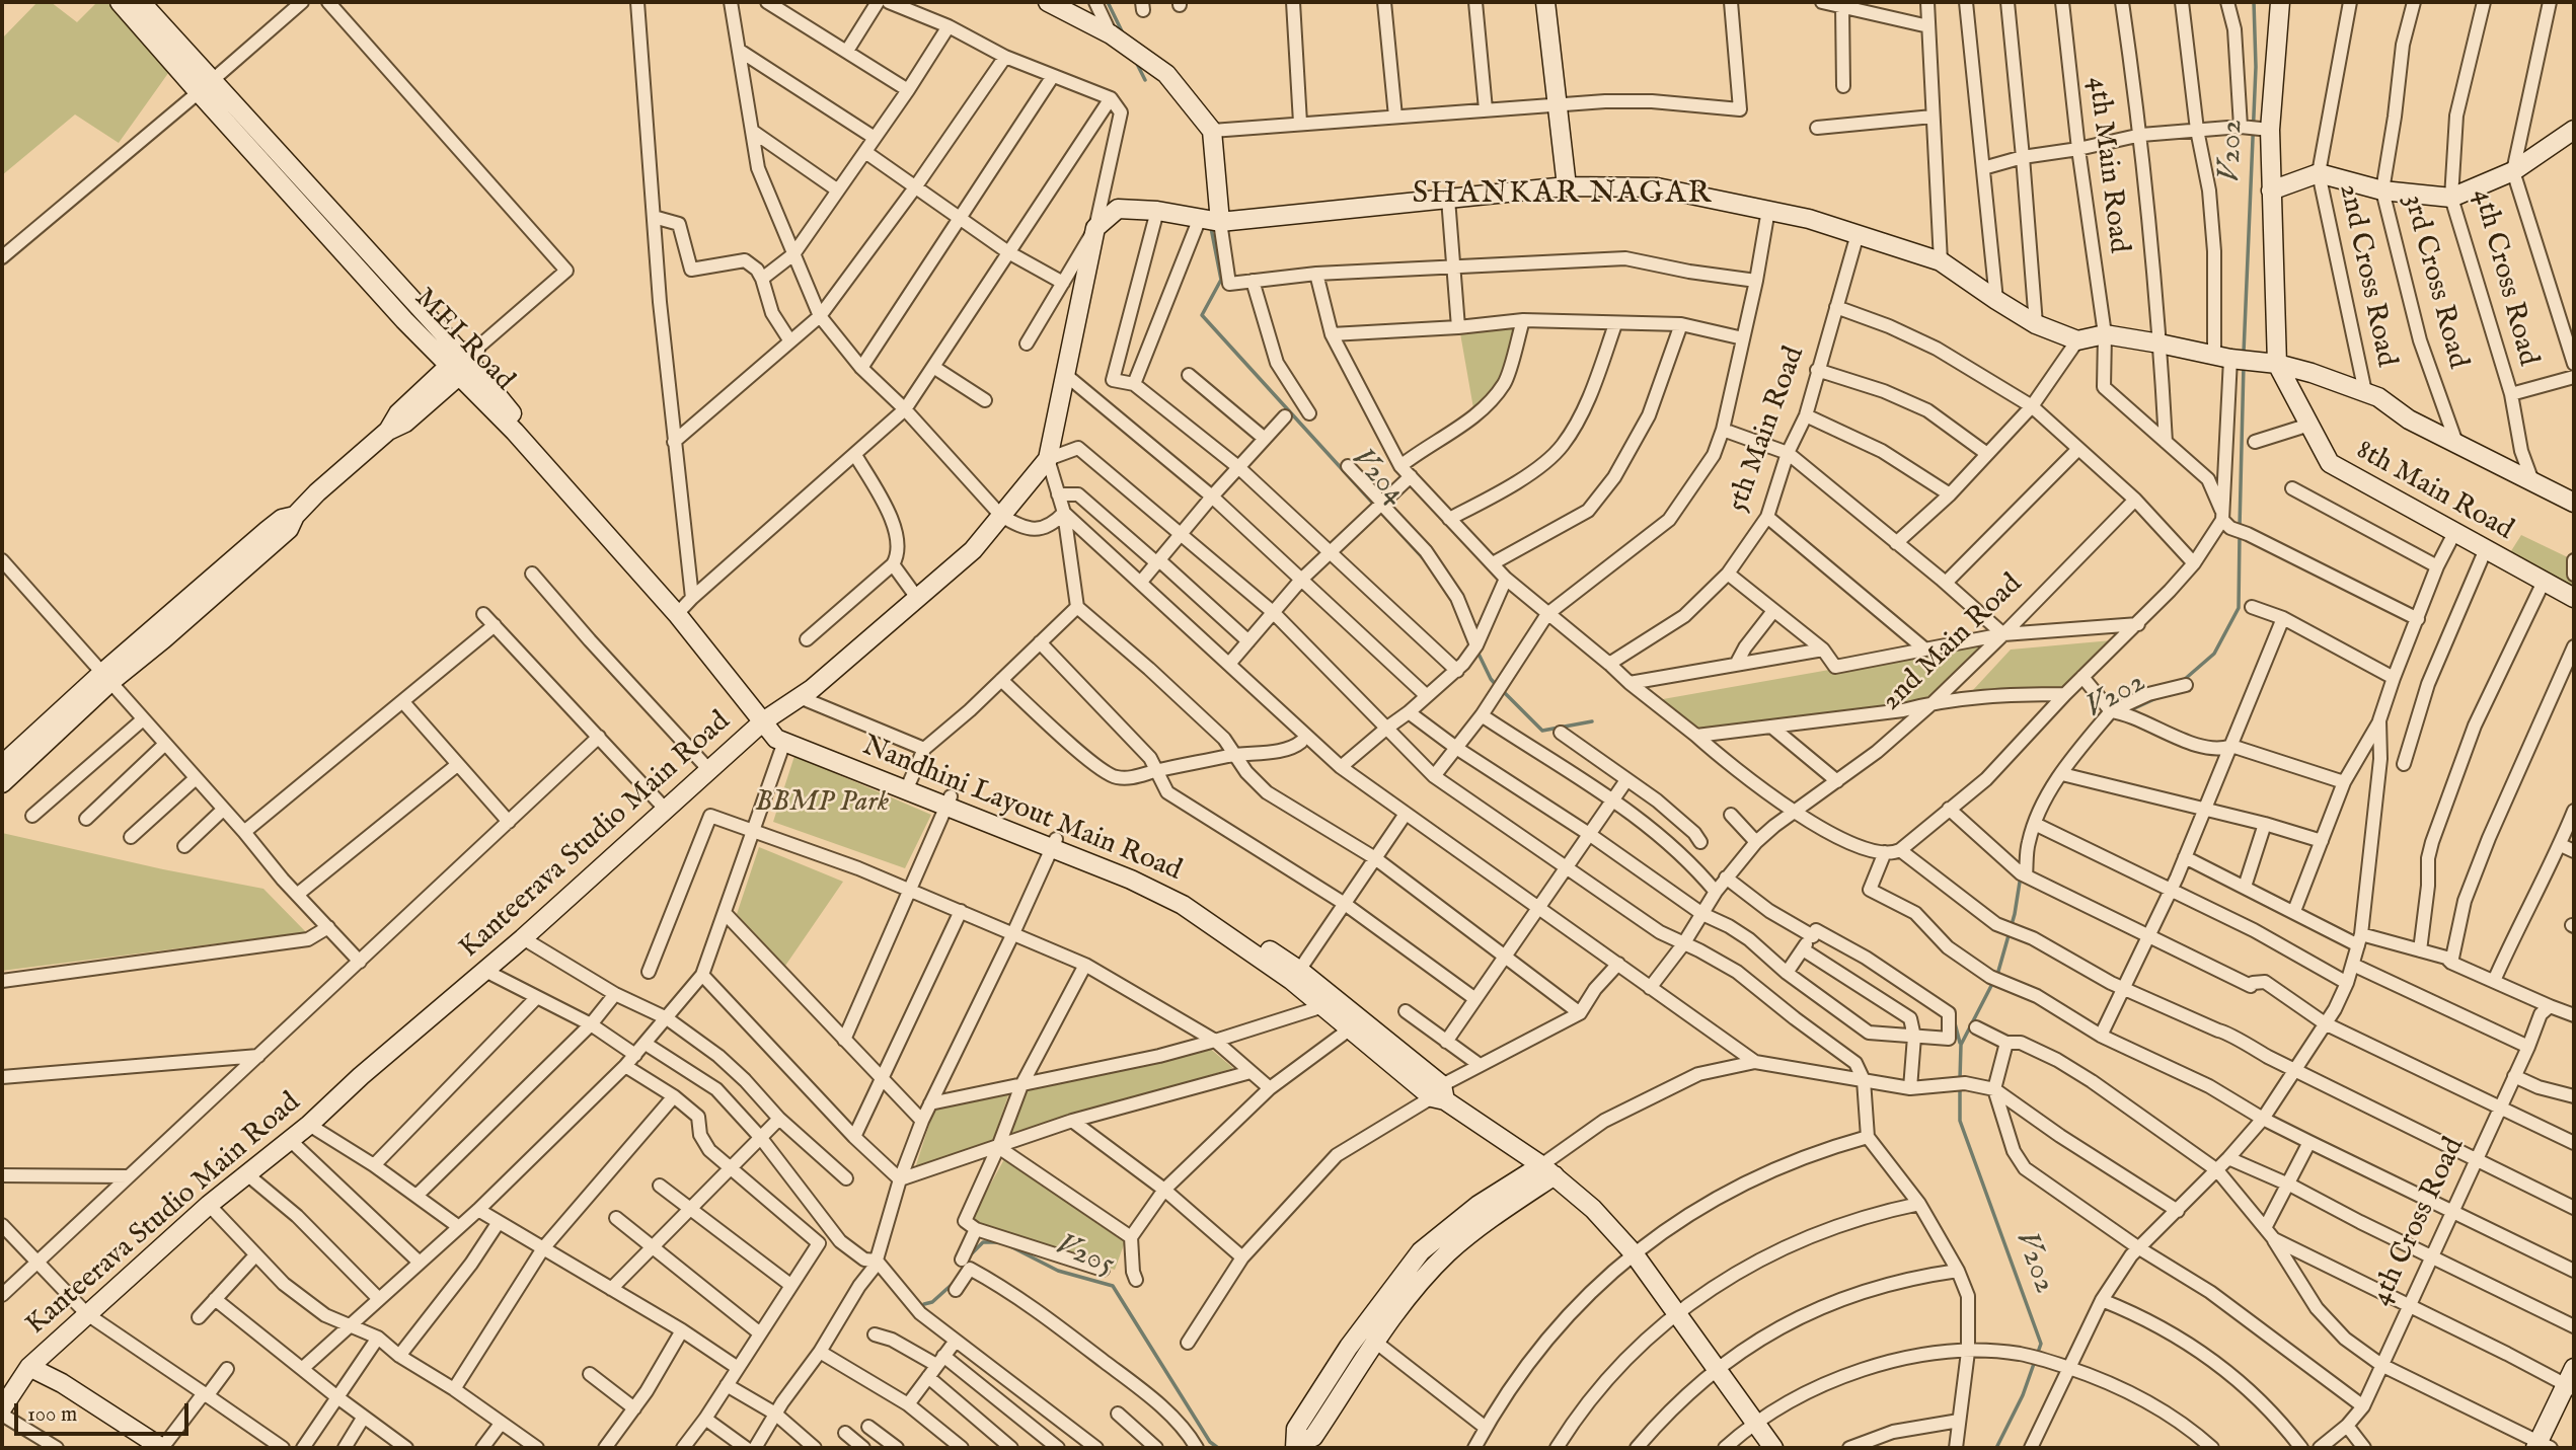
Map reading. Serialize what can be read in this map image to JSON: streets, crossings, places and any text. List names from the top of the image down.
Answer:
{
  "streets": {
    "street": [
      "4th Main Road",
      "2nd Cross Road",
      "4th Cross Road",
      "3rd Cross Road",
      "MEI Road",
      "5th Main Road",
      "8th Main Road",
      "2nd Main Road",
      "Nandhini Layout Main Road",
      "Kanteerava Studio Main Road"
    ]
  },
  "crossings": [
    ["MEI Road", "Nandhini Layout Main Road"],
    ["MEI Road", "Kanteerava Studio Main Road"],
    ["Nandhini Layout Main Road", "Kanteerava Studio Main Road"]
  ],
  "districts": ["SHANKAR NAGAR"],
  "water": ["V202", "V204", "V205"],
  "parks": ["BBMP Park"],
  "scale_bar": "100 m"
}
